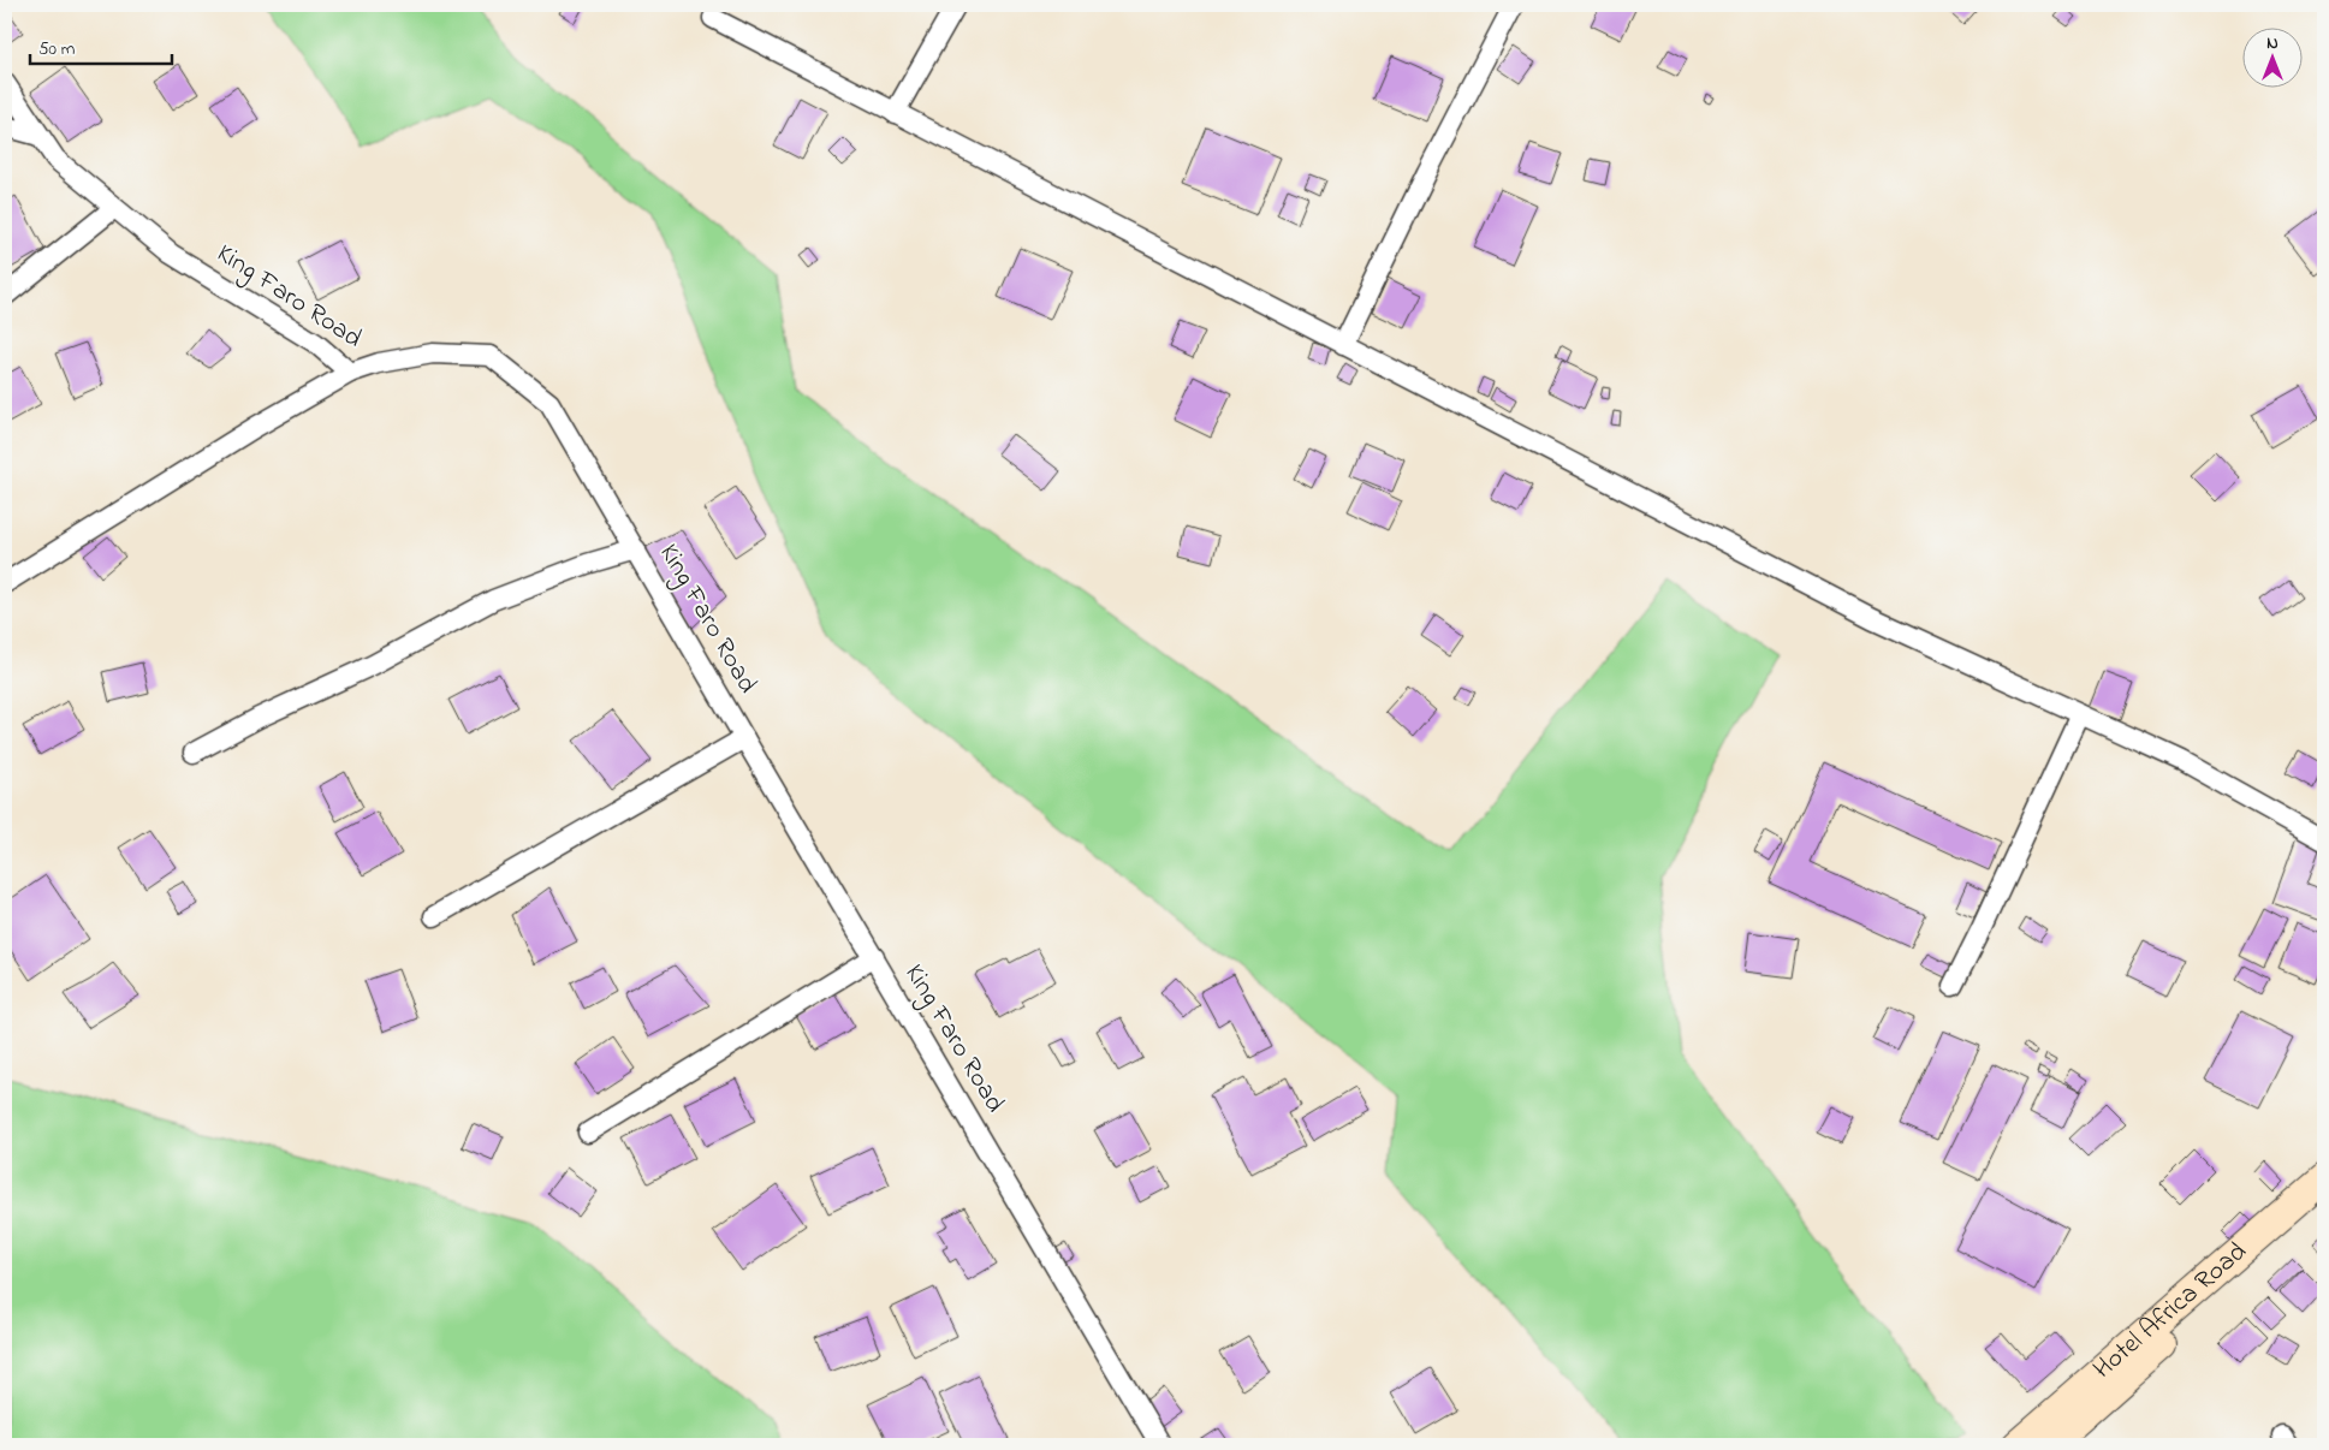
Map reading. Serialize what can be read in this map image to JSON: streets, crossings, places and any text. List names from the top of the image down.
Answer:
{
  "streets": {
    "street": ["King Faro Road", "Hotel Africa Road"]
  },
  "scale_bar": "50 m",
  "north": "top"
}
